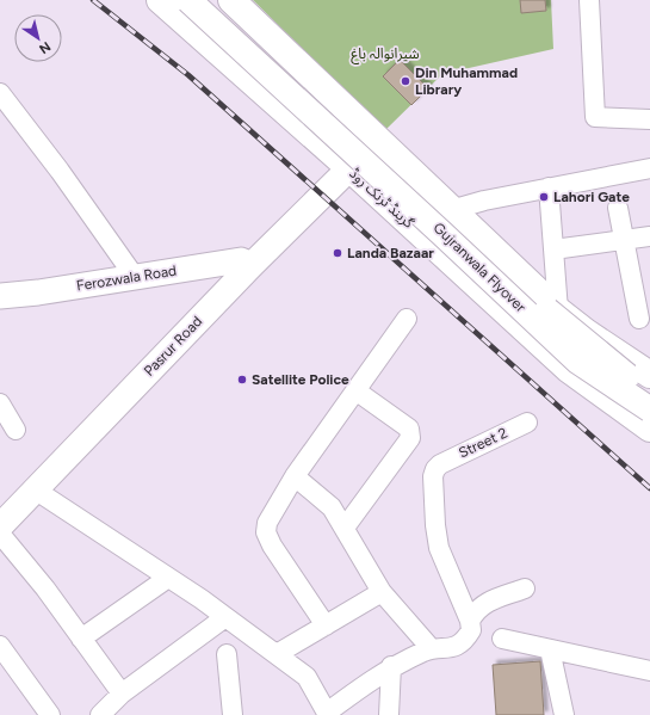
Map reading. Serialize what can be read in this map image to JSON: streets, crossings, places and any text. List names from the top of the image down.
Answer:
{
  "streets": {
    "highway": ["گرینڈ ٹرنک روڈ"],
    "main road": ["Gujranwala Flyover", "Ferozwala Road", "Pasrur Road"],
    "street": ["Street 2"]
  },
  "crossings": [
    ["گرینڈ ٹرنک روڈ", "Pasrur Road"],
    ["Ferozwala Road", "Pasrur Road"]
  ],
  "parks": ["شیرانوالہ باغ"],
  "places": [
    "Din Muhammad Library",
    "Lahori Gate",
    "Landa Bazaar",
    "Satellite Police"
  ],
  "north": "bottom right"
}
